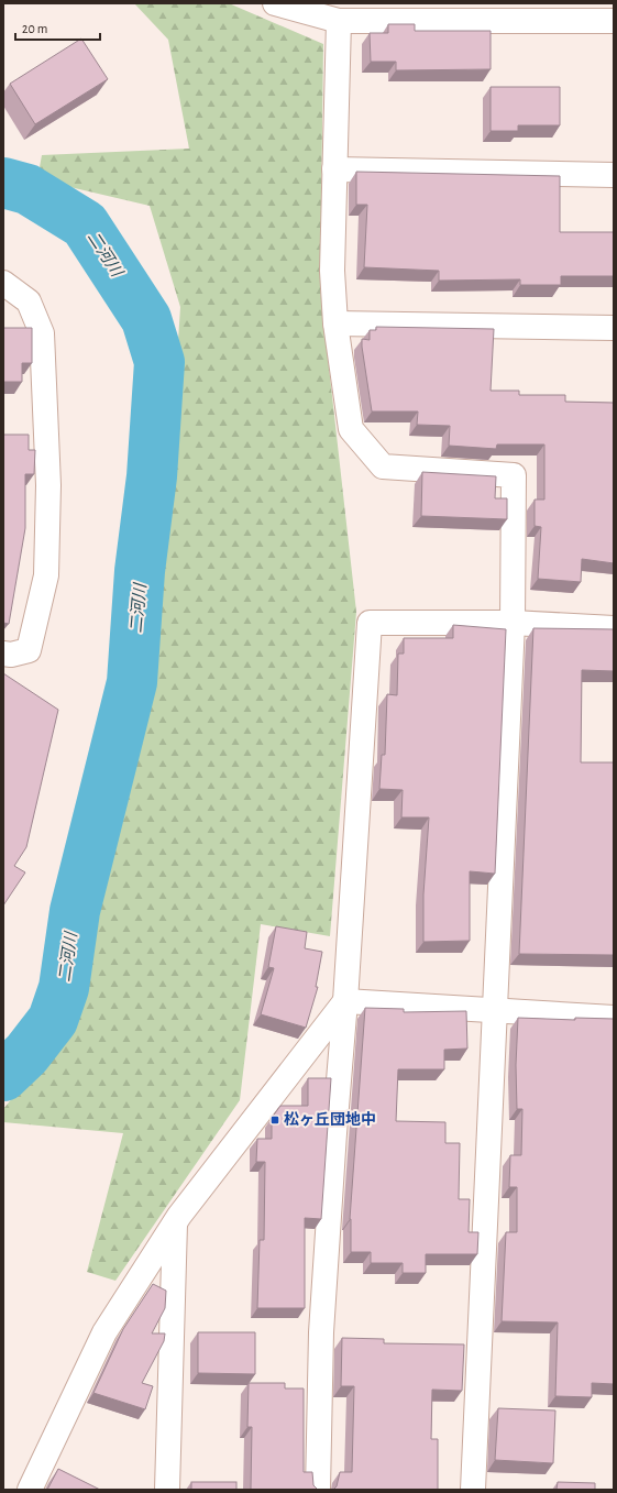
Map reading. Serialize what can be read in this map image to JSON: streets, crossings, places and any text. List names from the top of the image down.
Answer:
{
  "water": ["二河川"],
  "places": {
    "transit": ["松ヶ丘団地中"]
  },
  "scale_bar": "20 m"
}
